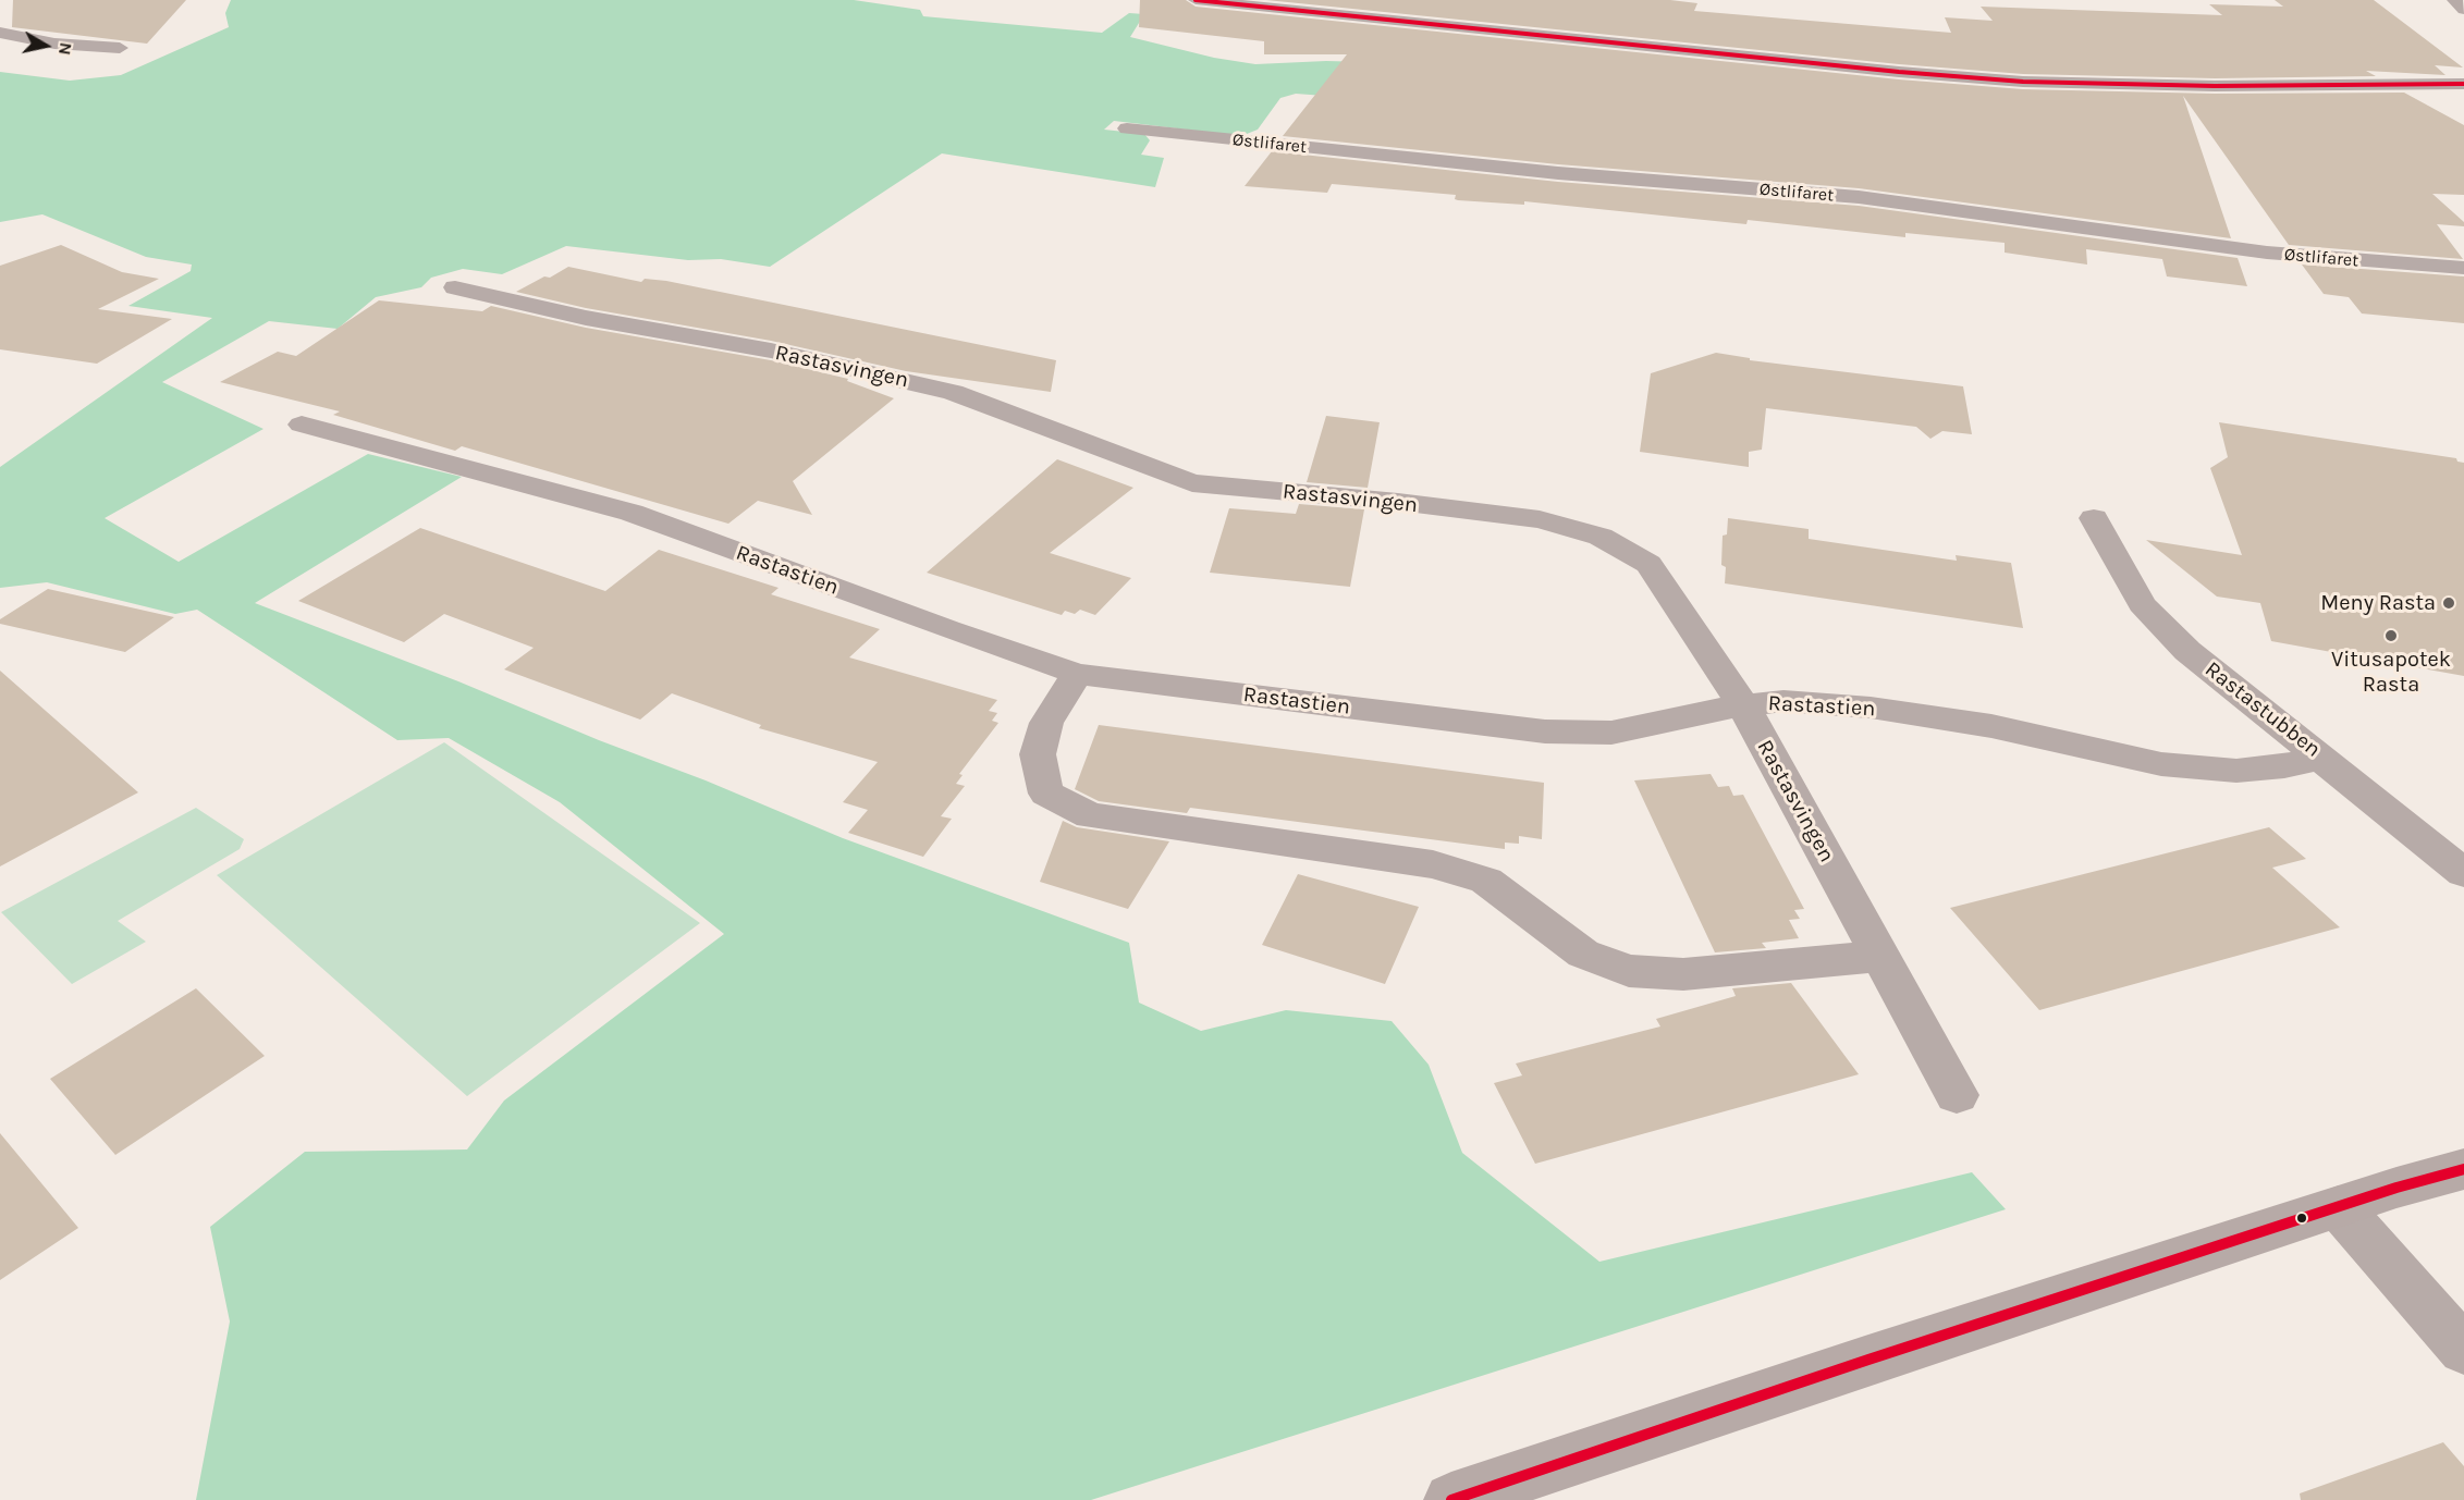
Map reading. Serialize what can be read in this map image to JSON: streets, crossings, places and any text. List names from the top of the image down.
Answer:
{
  "streets": {
    "street": [
      "Østlifaret",
      "Rastasvingen",
      "Rastastien",
      "Rastastubben"
    ]
  },
  "crossings": [
    ["Rastasvingen", "Rastastien"],
    ["Rastastien", "Rastastubben"]
  ],
  "places": ["Meny Rasta", "Vitusapotek Rasta"],
  "north": "right"
}
